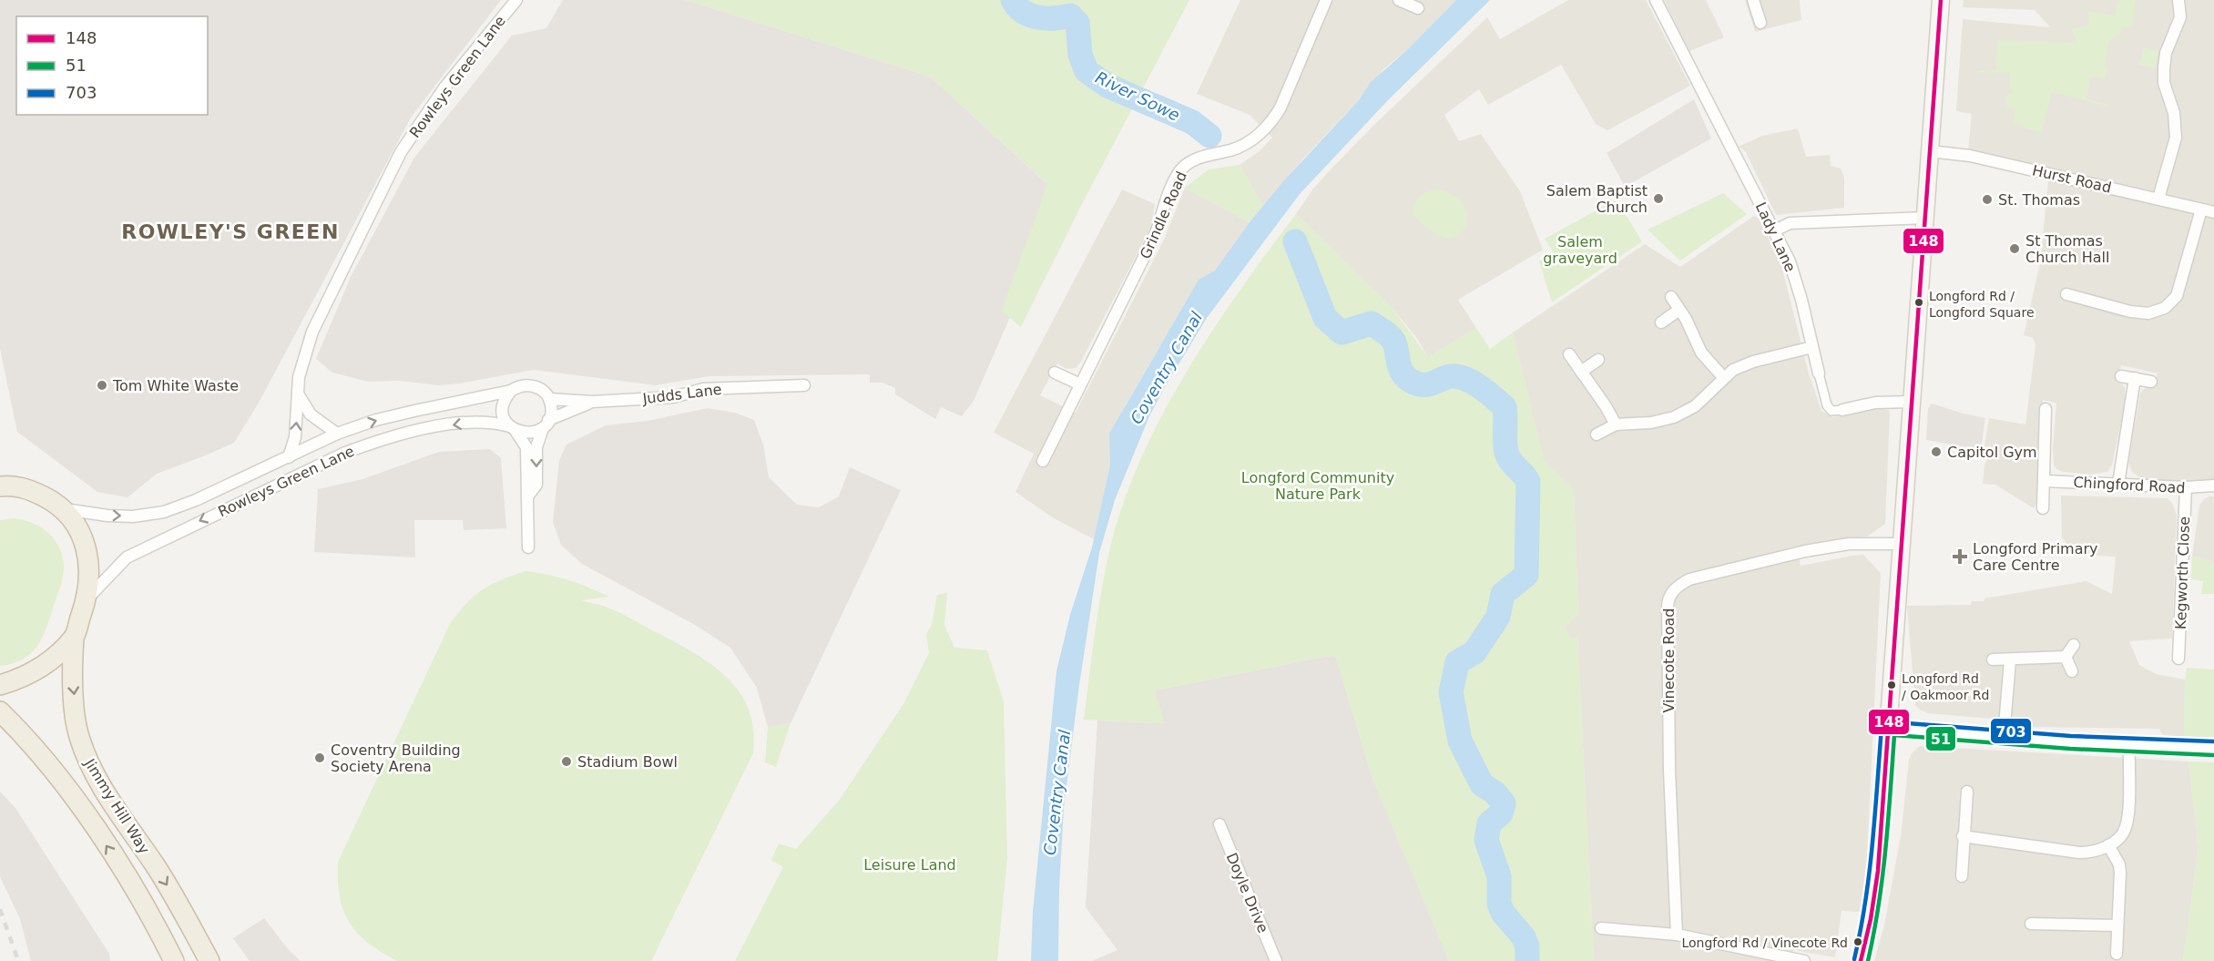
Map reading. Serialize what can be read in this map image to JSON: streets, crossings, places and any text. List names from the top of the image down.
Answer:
{
  "streets": {
    "highway": ["Jimmy Hill Way"],
    "street": [
      "Rowleys Green Lane",
      "Hurst Road",
      "Grindle Road",
      "Lady Lane",
      "Judds Lane",
      "Chingford Road",
      "Kegworth Close",
      "Vinecote Road",
      "Doyle Drive"
    ]
  },
  "crossings": [
    ["Rowleys Green Lane", "Judds Lane"],
    ["Rowleys Green Lane", "Jimmy Hill Way"],
    ["Chingford Road", "Kegworth Close"]
  ],
  "districts": ["ROWLEY'S GREEN"],
  "water": ["River Sowe", "Coventry Canal"],
  "parks": ["Salem graveyard", "Longford Community Nature Park", "Leisure Land"],
  "places": {
    "other": [
      "Salem Baptist Church",
      "St. Thomas",
      "St Thomas Church Hall",
      "Longford Rd / Longford Square",
      "Tom White Waste",
      "Capitol Gym",
      "Longford Rd / Oakmoor Rd",
      "Coventry Building Society Arena",
      "Stadium Bowl",
      "Longford Rd / Vinecote Rd"
    ],
    "health": ["Longford Primary Care Centre"]
  },
  "lines": ["transit line 148", "transit line 703", "transit line 51"],
  "legend": ["148", "51", "703"]
}
